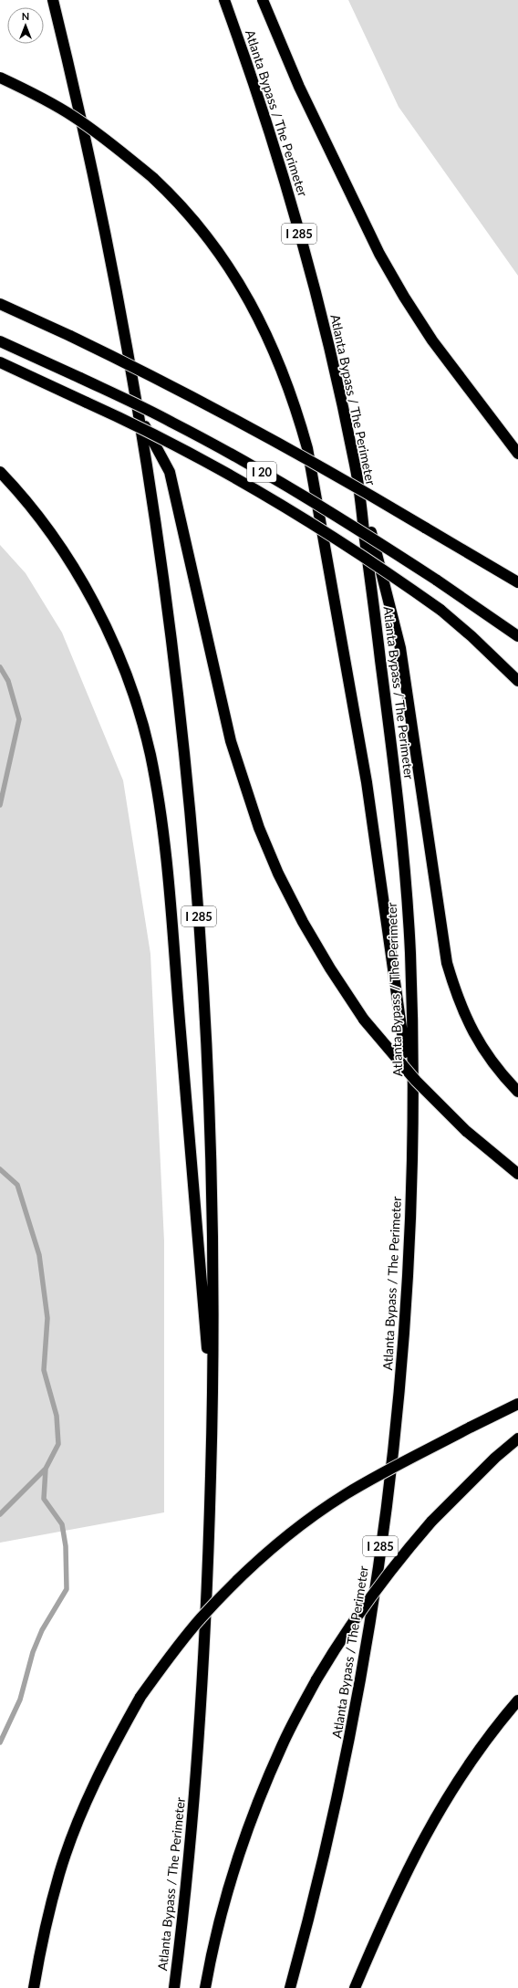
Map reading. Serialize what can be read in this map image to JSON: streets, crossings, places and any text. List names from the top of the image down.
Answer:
{
  "streets": {
    "highway": ["Atlanta Bypass / The Perimeter", "I 285", "I 20"]
  },
  "north": "top"
}
